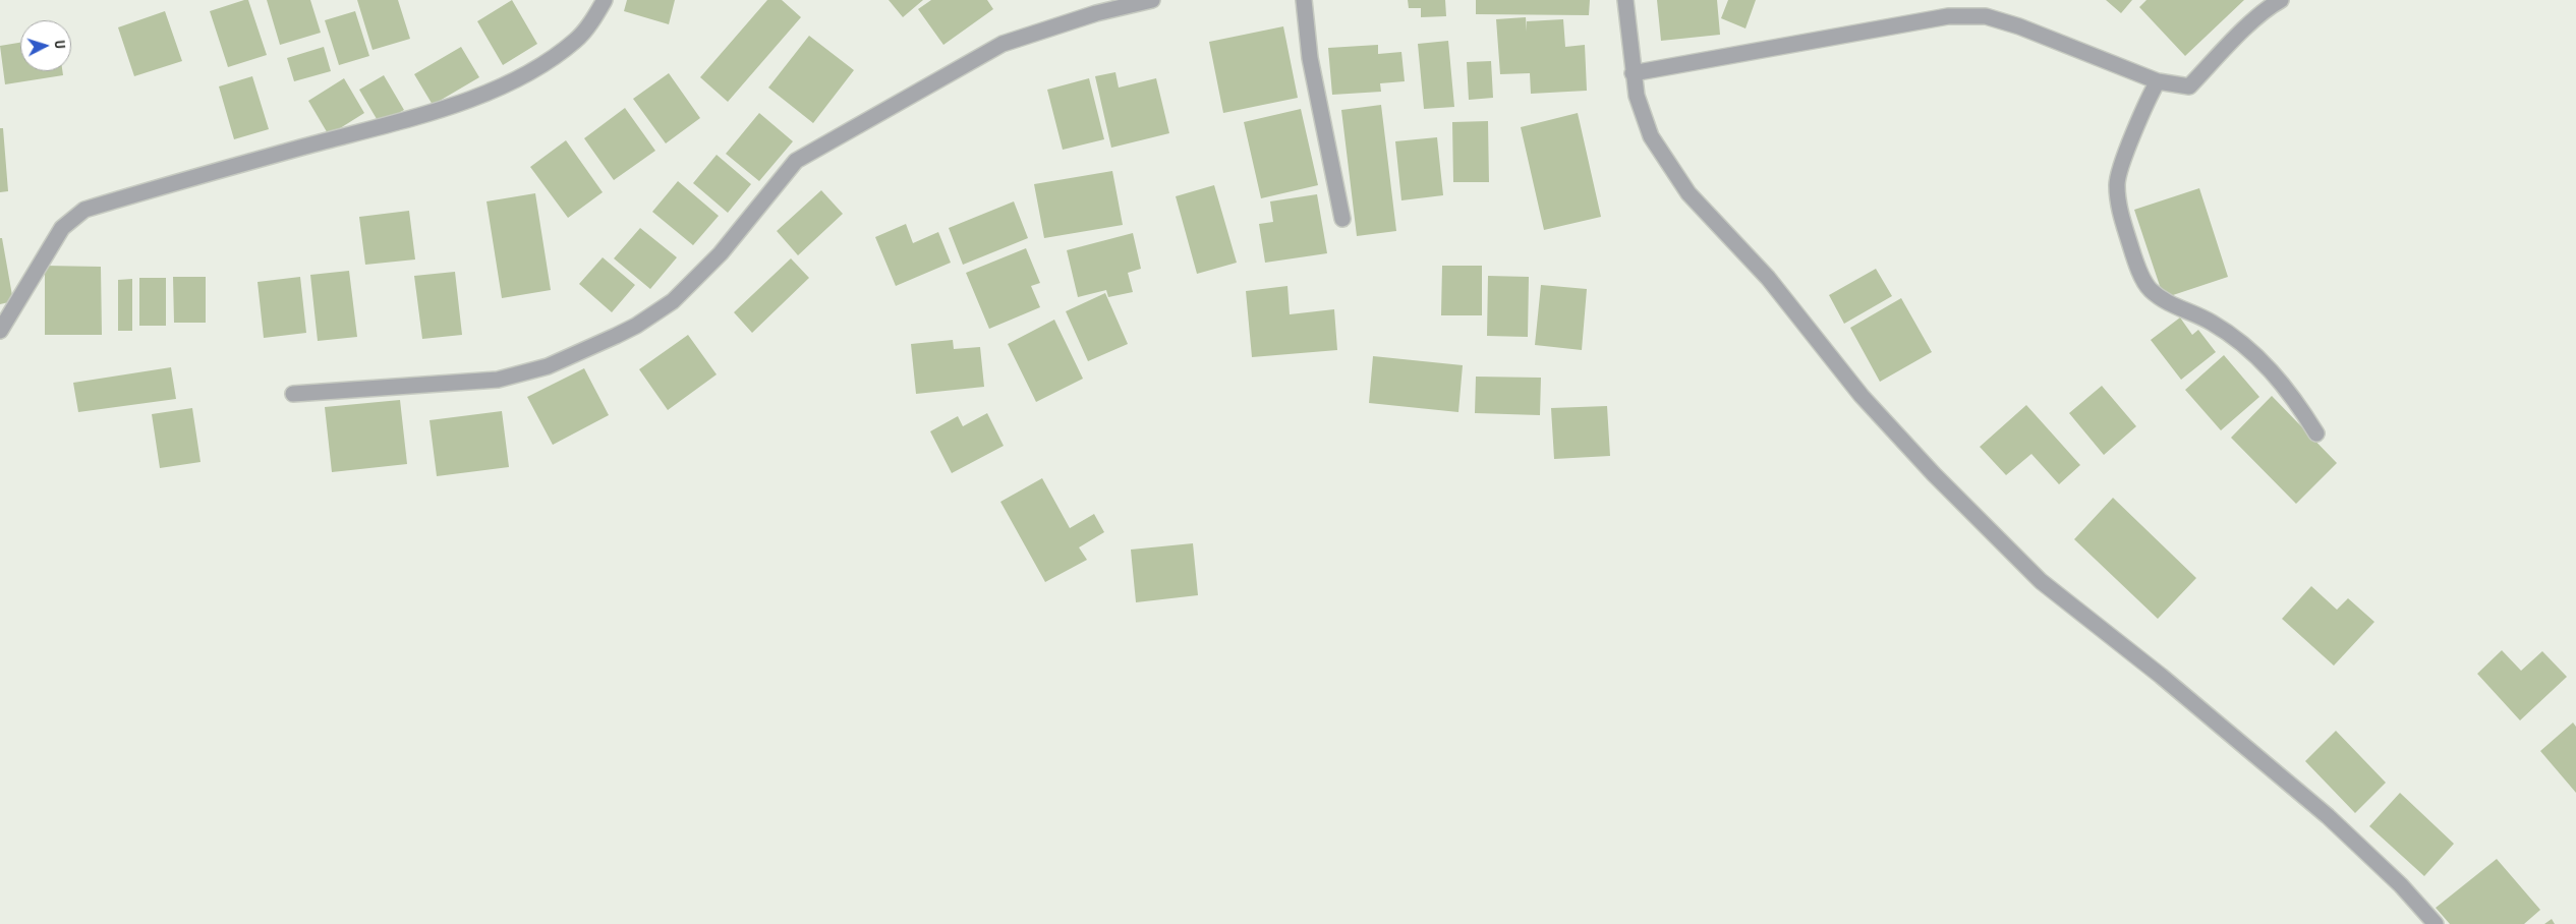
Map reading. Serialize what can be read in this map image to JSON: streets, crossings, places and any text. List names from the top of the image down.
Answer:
{
  "north": "right"
}
